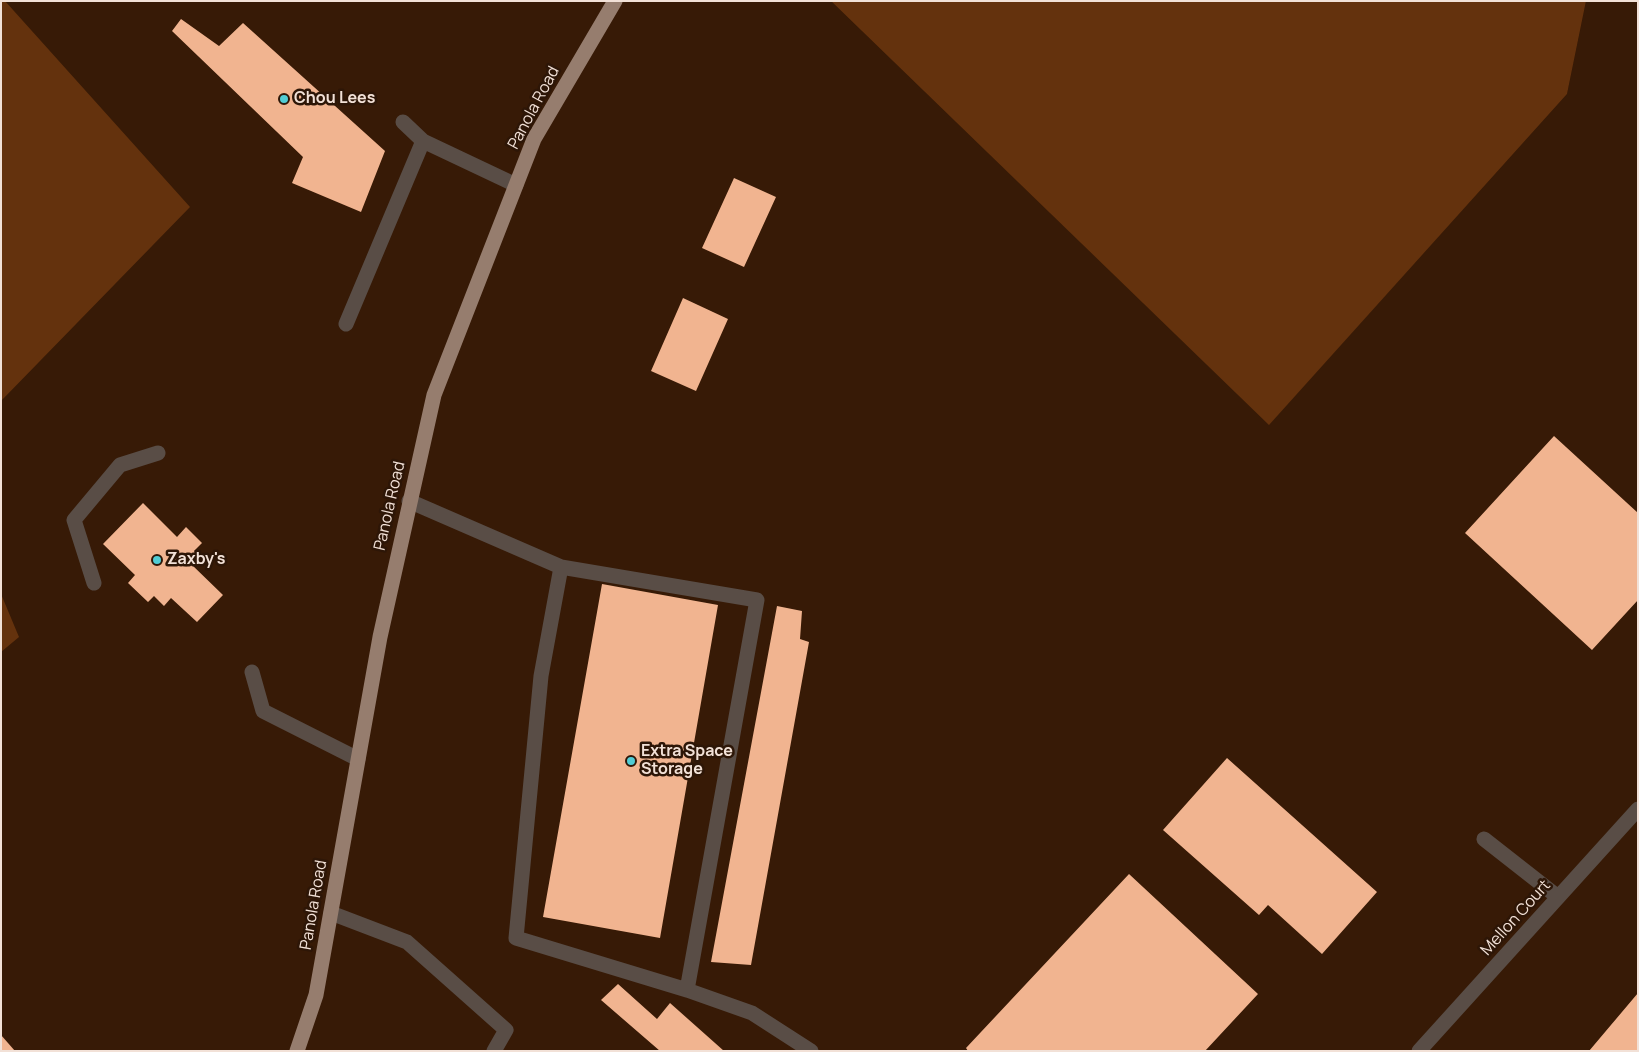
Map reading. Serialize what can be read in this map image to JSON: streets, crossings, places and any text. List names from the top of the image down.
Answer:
{
  "streets": {
    "main road": ["Panola Road"],
    "street": ["Mellon Court"]
  },
  "places": ["Chou Lees", "Zaxby's", "Extra Space Storage"]
}
